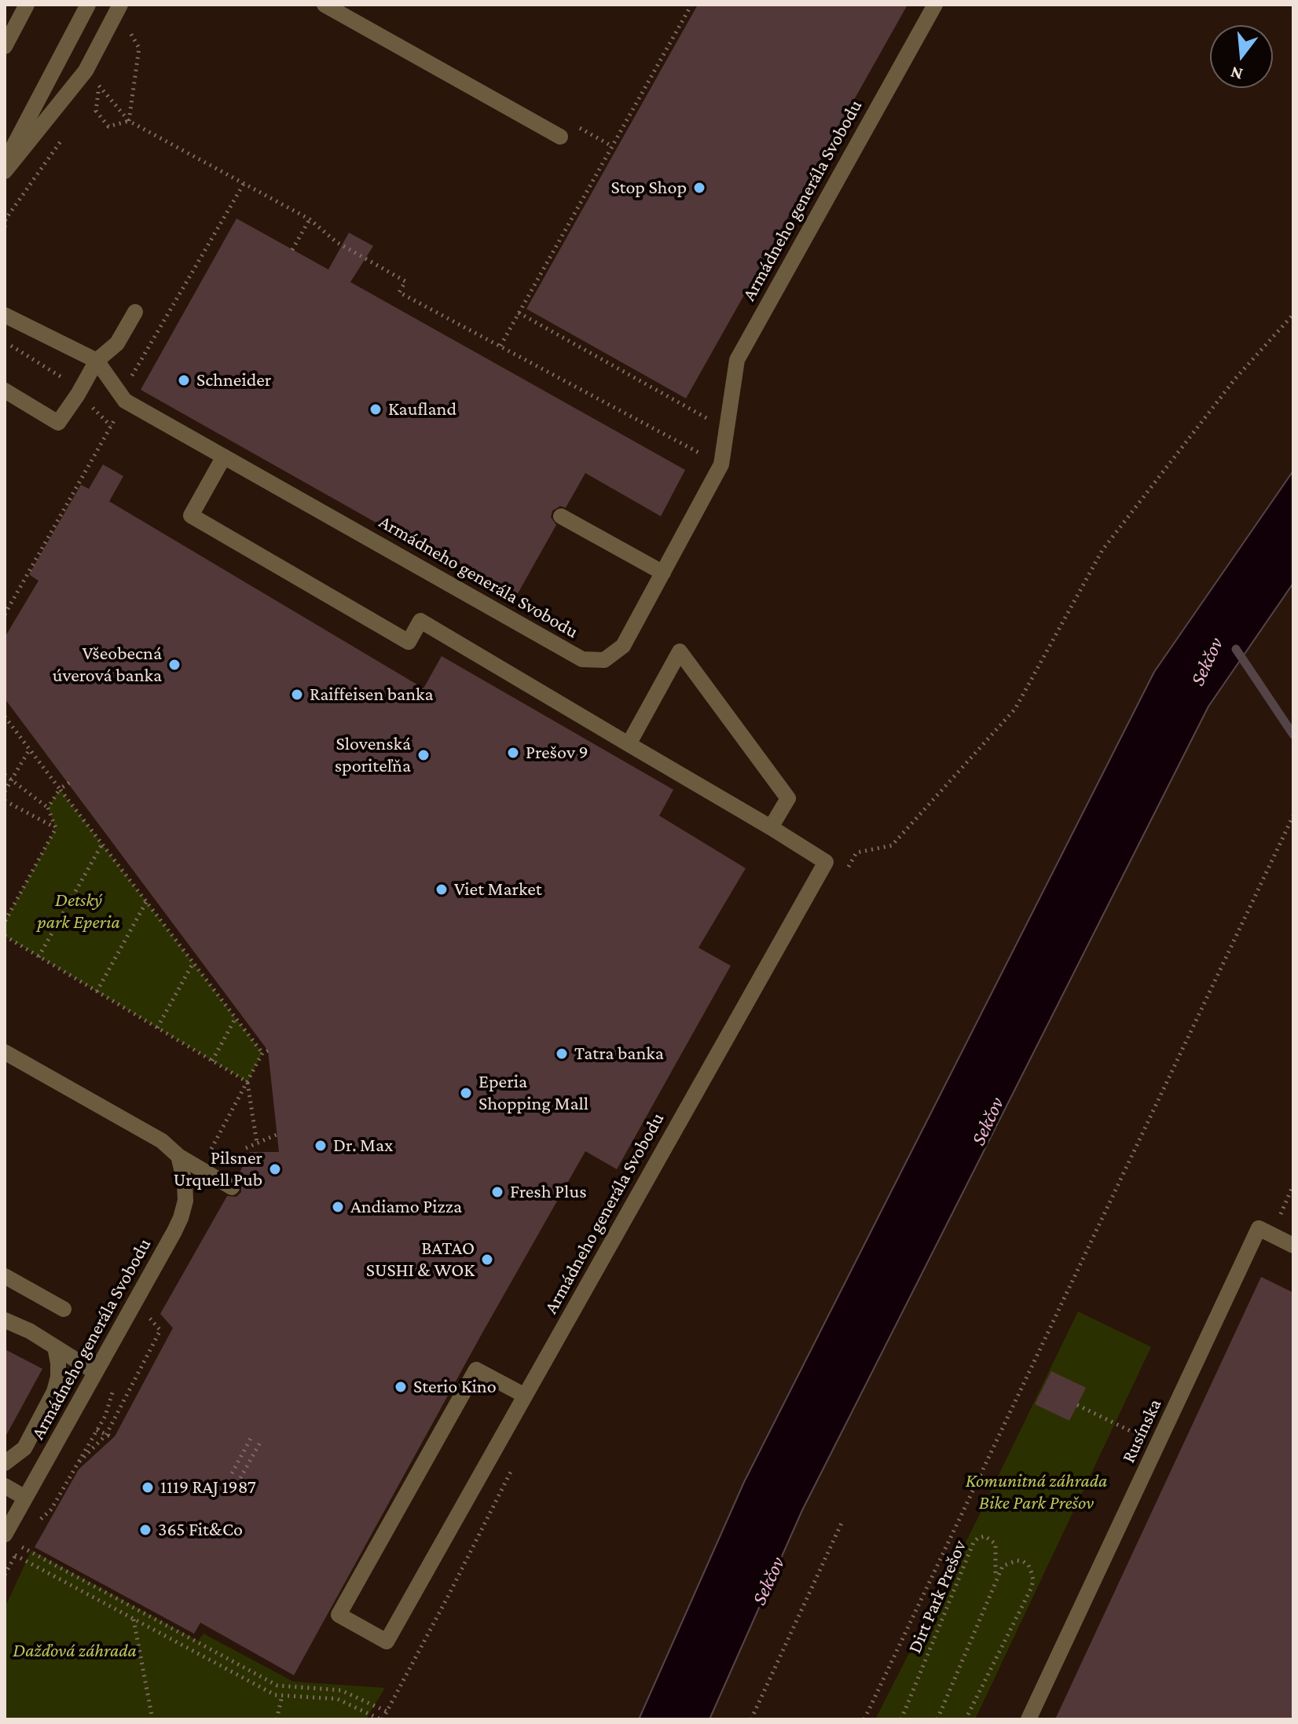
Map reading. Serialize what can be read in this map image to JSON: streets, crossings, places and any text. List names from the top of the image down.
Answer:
{
  "streets": {
    "street": ["Armádneho generála Svobodu", "Rusínska"],
    "path": ["Dirt Park Prešov"]
  },
  "water": ["Sekčov"],
  "parks": ["Detský park Eperia", "Komunitná záhrada Bike Park Prešov", "Dažďová záhrada"],
  "places": [
    "Stop Shop",
    "Schneider",
    "Kaufland",
    "Všeobecná úverová banka",
    "Raiffeisen banka",
    "Prešov 9",
    "Slovenská sporiteľňa",
    "Viet Market",
    "Tatra banka",
    "Eperia Shopping Mall",
    "Dr. Max",
    "Pilsner Urquell Pub",
    "Fresh Plus",
    "Andiamo Pizza",
    "BATAO SUSHI & WOK",
    "Sterio Kino",
    "1119 RAJ 1987",
    "365 Fit&Co"
  ],
  "north": "bottom"
}
